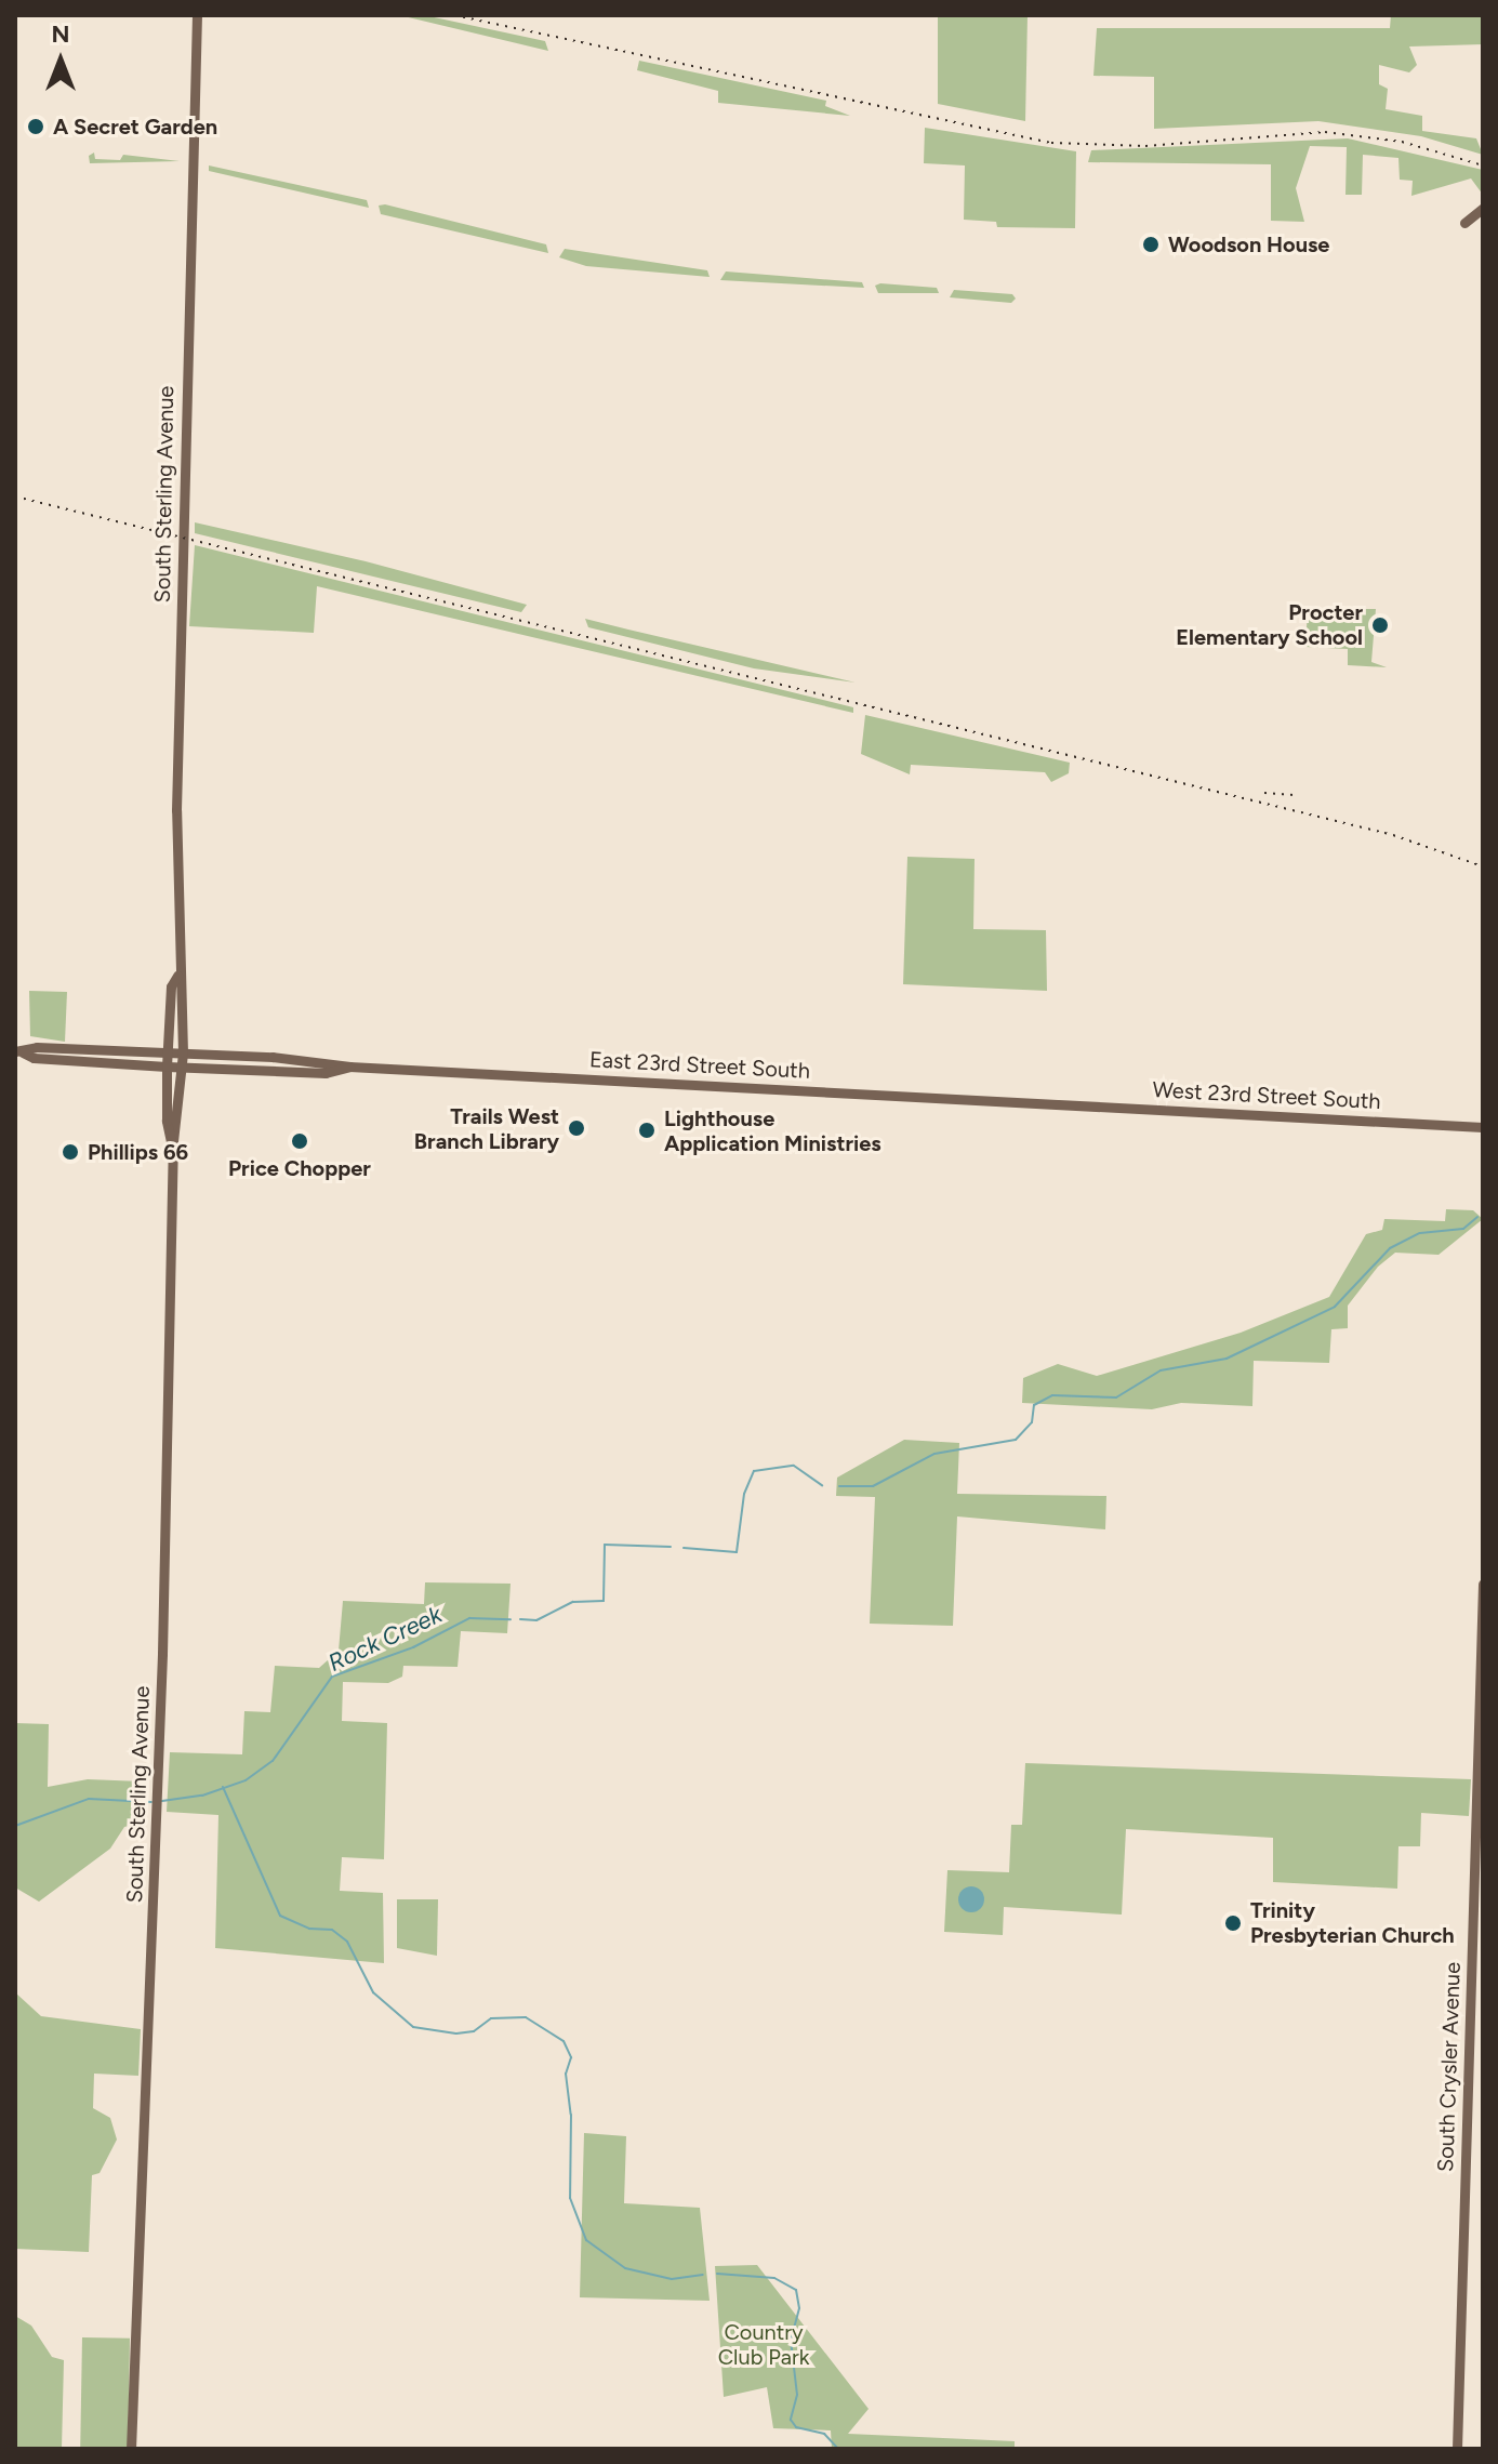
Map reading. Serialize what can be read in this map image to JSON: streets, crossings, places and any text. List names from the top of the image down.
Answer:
{
  "streets": {
    "main road": [
      "South Sterling Avenue",
      "East 23rd Street South",
      "West 23rd Street South",
      "South Crysler Avenue"
    ]
  },
  "crossings": [
    ["South Sterling Avenue", "East 23rd Street South"],
    ["East 23rd Street South", "West 23rd Street South"]
  ],
  "water": ["Rock Creek"],
  "parks": ["Country Club Park"],
  "places": [
    "A Secret Garden",
    "Woodson House",
    "Procter Elementary School",
    "Trails West Branch Library",
    "Lighthouse Application Ministries",
    "Price Chopper",
    "Phillips 66",
    "Trinity Presbyterian Church"
  ],
  "north": "top"
}
